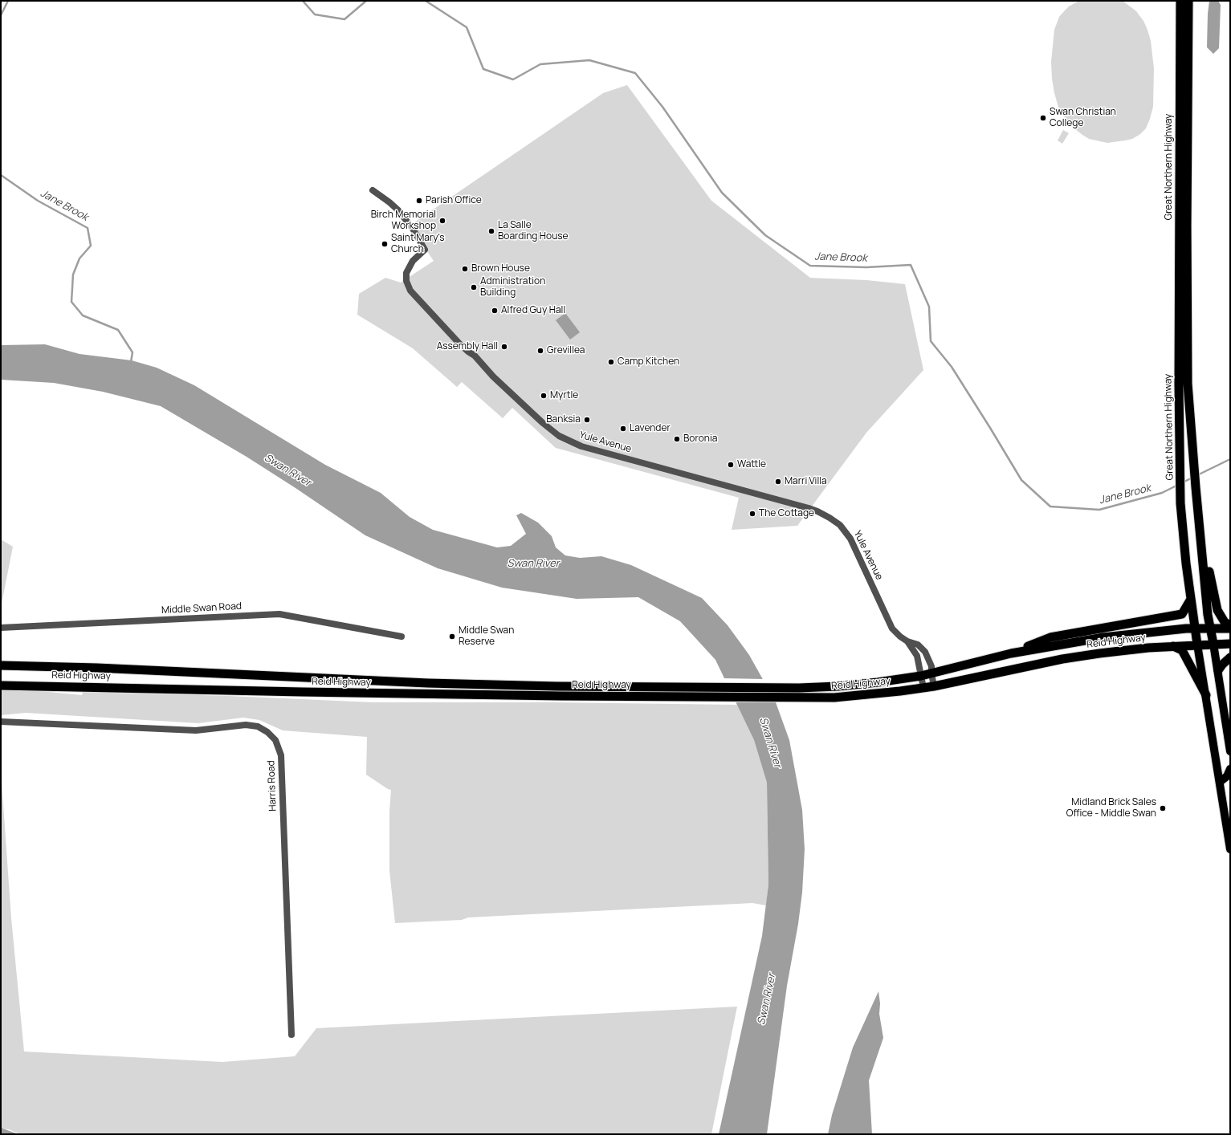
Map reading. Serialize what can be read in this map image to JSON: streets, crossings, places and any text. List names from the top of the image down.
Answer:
{
  "streets": {
    "highway": ["Great Northern Highway", "Reid Highway"],
    "street": ["Yule Avenue", "Middle Swan Road", "Harris Road"]
  },
  "crossings": [
    ["Great Northern Highway", "Reid Highway"],
    ["Yule Avenue", "Reid Highway"]
  ],
  "water": ["Jane Brook", "Swan River"],
  "places": [
    "Swan Christian College",
    "Parish Office",
    "Birch Memorial Workshop",
    "La Salle Boarding House",
    "Saint Mary's Church",
    "Brown House",
    "Administration Building",
    "Alfred Guy Hall",
    "Assembly Hall",
    "Grevillea",
    "Camp Kitchen",
    "Myrtle",
    "Banksia",
    "Lavender",
    "Boronia",
    "Wattle",
    "Marri Villa",
    "The Cottage",
    "Middle Swan Reserve",
    "Midland Brick Sales Office - Middle Swan"
  ]
}
